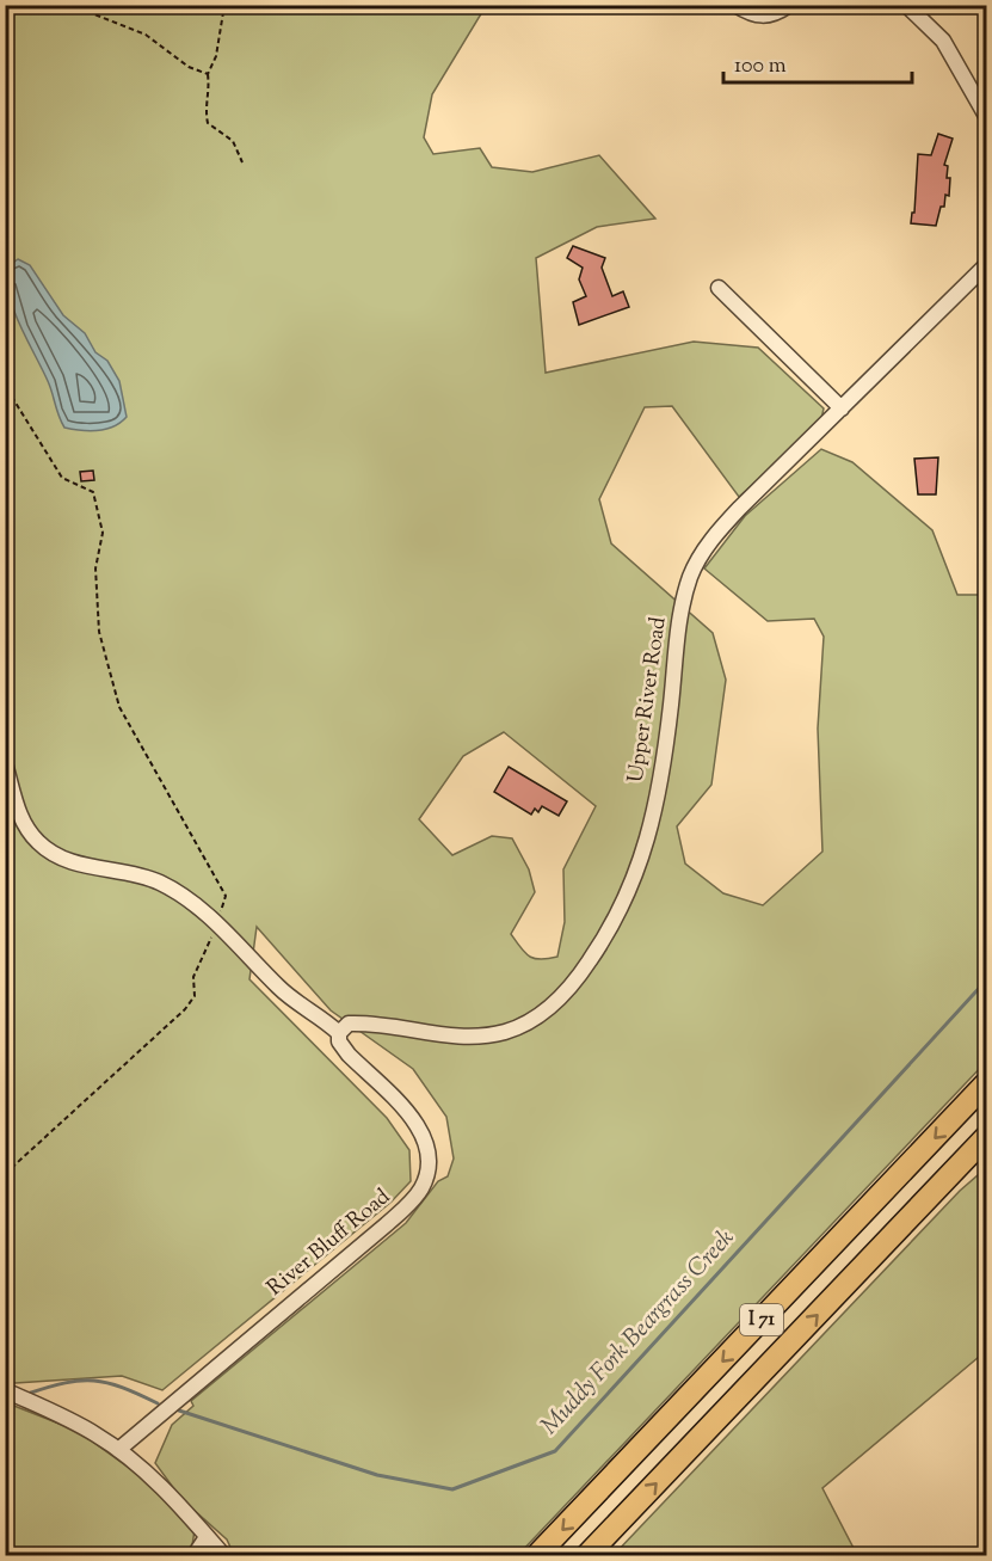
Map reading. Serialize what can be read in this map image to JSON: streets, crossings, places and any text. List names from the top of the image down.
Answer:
{
  "streets": {
    "highway": ["I 71"],
    "street": ["Upper River Road", "River Bluff Road"]
  },
  "crossings": [
    ["Upper River Road", "River Bluff Road"]
  ],
  "water": ["Muddy Fork Beargrass Creek"],
  "scale_bar": "100 m"
}
